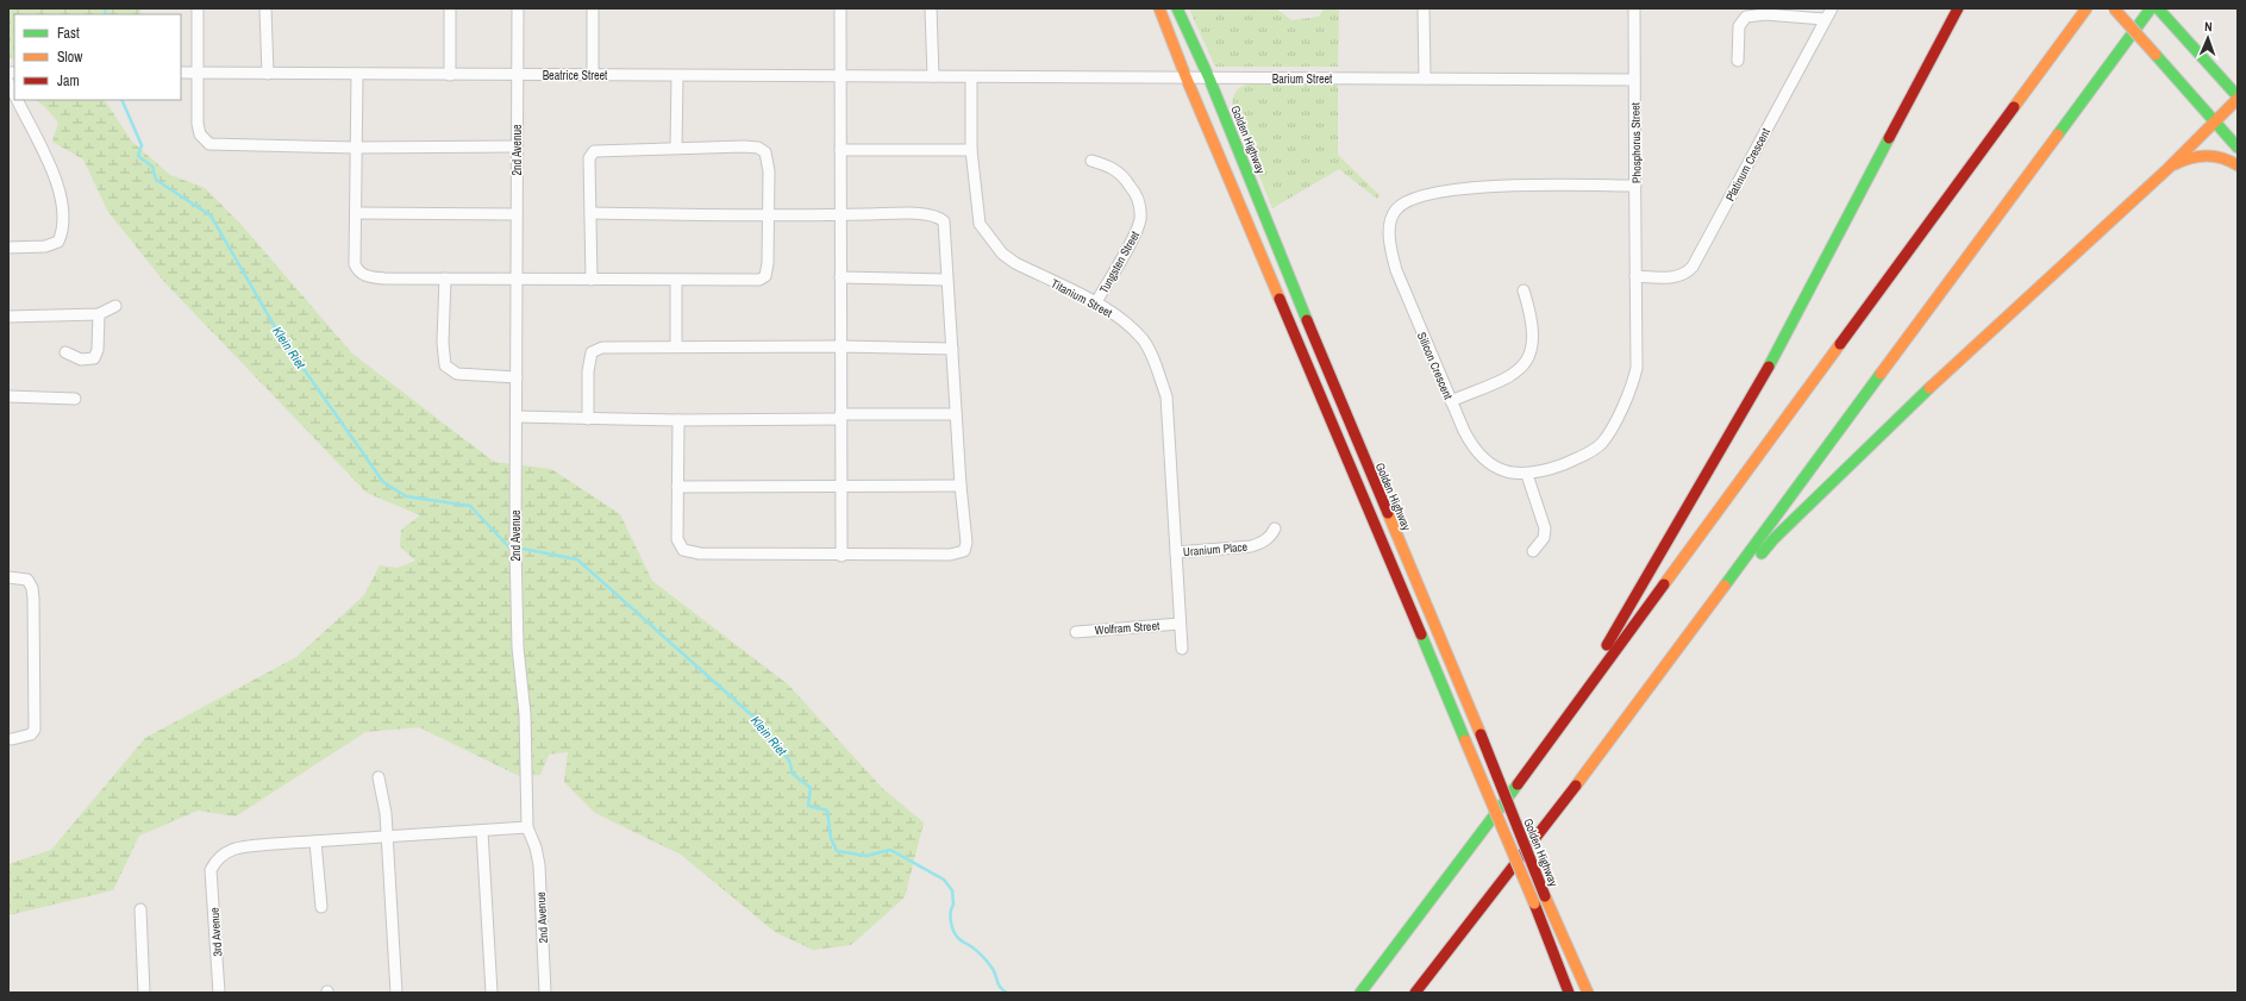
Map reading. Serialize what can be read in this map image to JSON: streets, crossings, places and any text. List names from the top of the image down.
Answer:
{
  "streets": {
    "main road": ["Golden Highway"],
    "street": [
      "Beatrice Street",
      "Barium Street",
      "Phosphorus Street",
      "2nd Avenue",
      "Platinum Crescent",
      "Tungsten Street",
      "Titanium Street",
      "Silicon Crescent",
      "Uranium Place",
      "Wolfram Street",
      "3rd Avenue"
    ]
  },
  "crossings": [
    ["Beatrice Street", "Barium Street"],
    ["Beatrice Street", "2nd Avenue"],
    ["Beatrice Street", "Titanium Street"],
    ["Barium Street", "Golden Highway"],
    ["Barium Street", "Phosphorus Street"],
    ["Barium Street", "Titanium Street"],
    ["Phosphorus Street", "Platinum Crescent"],
    ["Phosphorus Street", "Silicon Crescent"],
    ["Platinum Crescent", "Silicon Crescent"],
    ["Tungsten Street", "Titanium Street"],
    ["Titanium Street", "Uranium Place"],
    ["Titanium Street", "Wolfram Street"]
  ],
  "water": ["Klein Riet"],
  "legend": ["Fast", "Slow", "Jam"],
  "north": "top"
}
